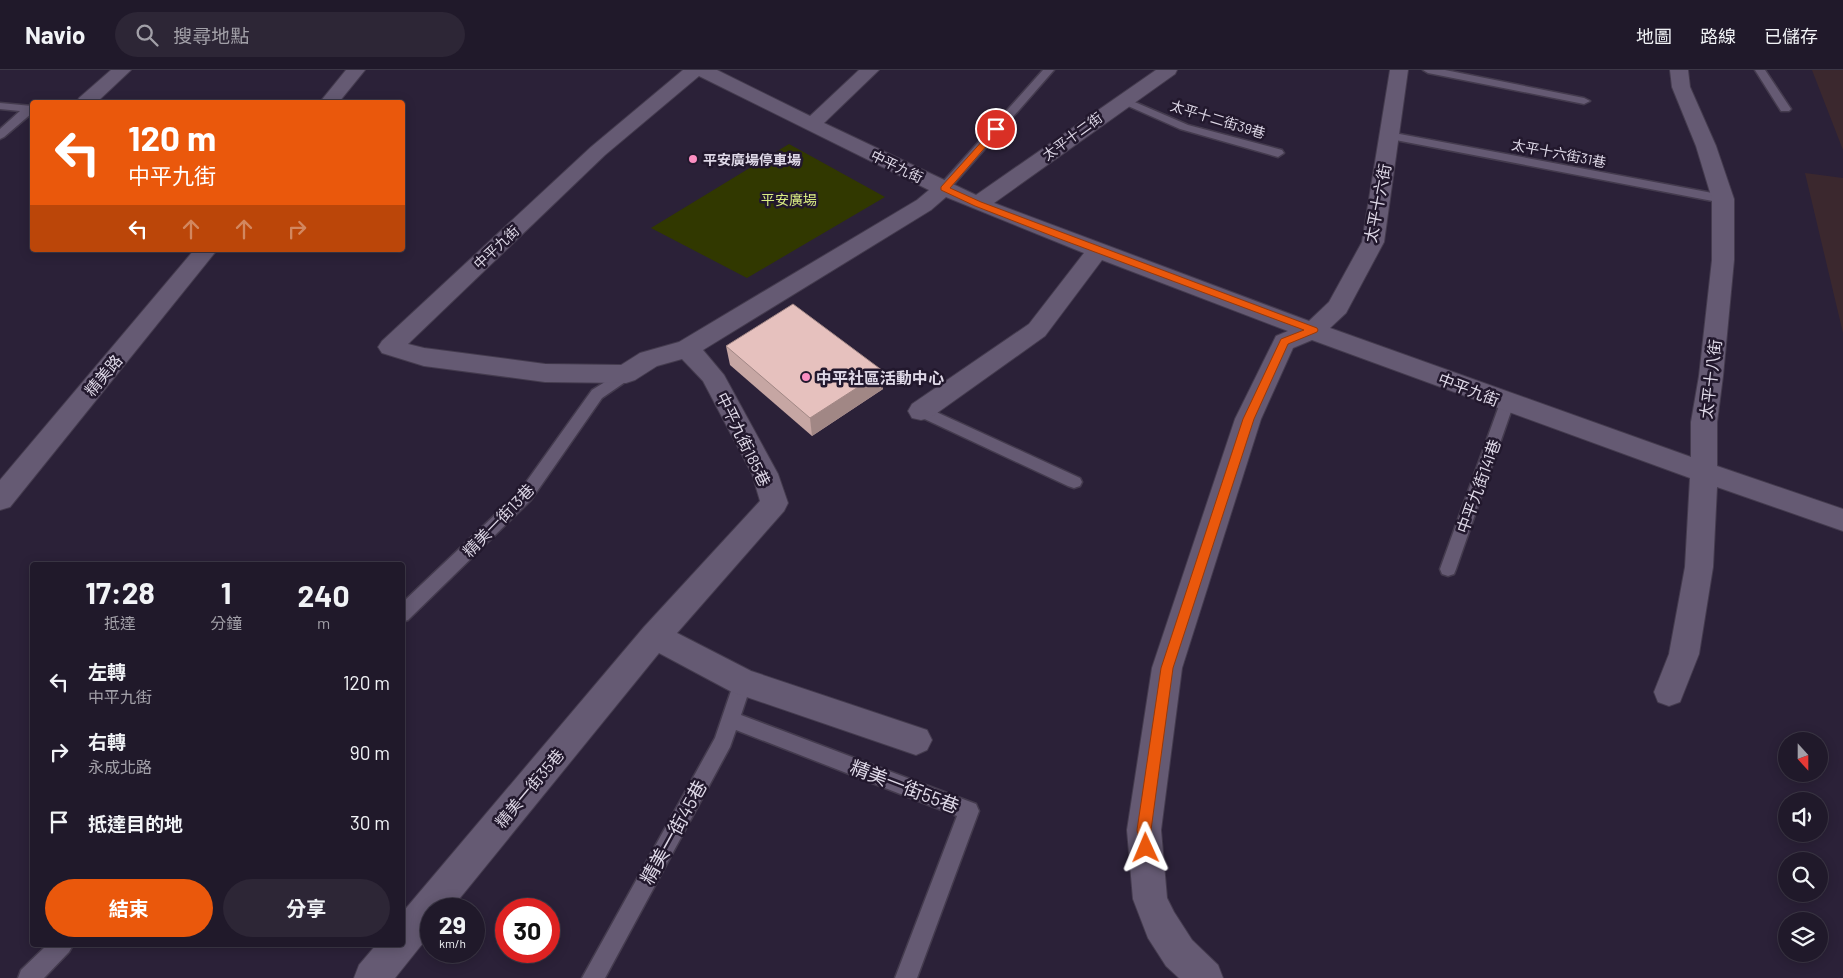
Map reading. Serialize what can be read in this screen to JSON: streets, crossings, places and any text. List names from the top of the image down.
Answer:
{
  "streets": {
    "street": [
      "太平十二街",
      "中平九街",
      "太平十六街",
      "精美路",
      "太平十八街",
      "中平九街185巷",
      "精美一街13巷",
      "精美一街35巷"
    ],
    "lane": [
      "太平十二街39巷",
      "太平十六街31巷",
      "中平九街141巷",
      "精美一街55巷",
      "精美一街45巷"
    ]
  },
  "crossings": [
    ["太平十二街39巷", "太平十二街"],
    ["太平十二街", "中平九街"],
    ["太平十六街31巷", "太平十六街"],
    ["太平十六街31巷", "太平十八街"],
    ["中平九街", "太平十六街"],
    ["中平九街", "太平十八街"],
    ["中平九街", "中平九街141巷"],
    ["中平九街", "精美一街13巷"],
    ["中平九街185巷", "精美一街13巷"],
    ["中平九街185巷", "精美一街35巷"],
    ["精美一街55巷", "精美一街45巷"]
  ],
  "parks": ["平安廣場"],
  "places": ["平安廣場停車場", "中平社區活動中心"],
  "north": "bottom",
  "page": {
    "header": "Navio",
    "search": "搜尋地點",
    "nav": ["地圖", "路線", "已儲存"],
    "turn": ["120 m", "中平九街"],
    "eta": [
      "17:28",
      "抵達",
      "1",
      "分鐘",
      "240",
      "m"
    ],
    "list": [
      {
        "name": "左轉",
        "note": "中平九街",
        "value": "120 m"
      },
      {
        "name": "右轉",
        "note": "永成北路",
        "value": "90 m"
      },
      {
        "name": "抵達目的地",
        "value": "30 m"
      }
    ],
    "buttons": ["結束", "分享"],
    "speed": "29 km/h",
    "limit": "30"
  }
}
